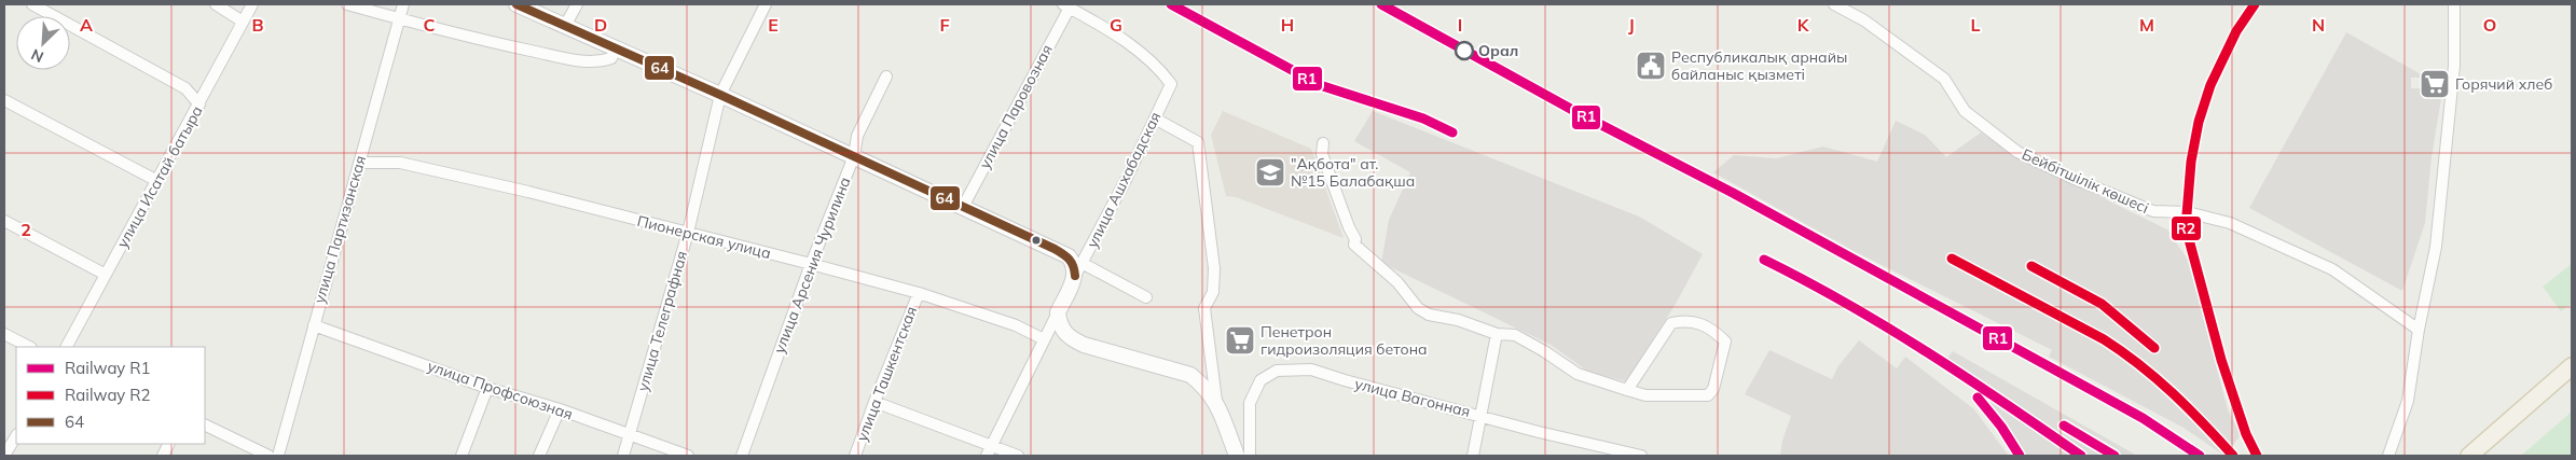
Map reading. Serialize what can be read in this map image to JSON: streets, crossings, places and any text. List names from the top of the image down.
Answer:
{
  "streets": {
    "street": [
      "улица Паровозная",
      "улица Исатай батыра",
      "улица Ашхабадская",
      "Бейбітшілік көшесі",
      "улица Партизанская",
      "Пионерская улица",
      "улица Арсения Чурилина",
      "улица Телеграфная",
      "улица Ташкентская",
      "улица Профсоюзная",
      "улица Вагонная"
    ]
  },
  "crossings": [
    ["улица Паровозная", "улица Ашхабадская"],
    ["улица Партизанская", "Пионерская улица"],
    ["улица Партизанская", "улица Профсоюзная"],
    ["Пионерская улица", "улица Арсения Чурилина"],
    ["Пионерская улица", "улица Телеграфная"],
    ["Пионерская улица", "улица Ташкентская"],
    ["улица Телеграфная", "улица Профсоюзная"]
  ],
  "places": {
    "other": ["Орал"],
    "public building": ["Республикалық арнайы байланыс қызметі"],
    "supermarket": ["Горячий хлеб", "Пенетрон гидроизоляция бетона"],
    "school or university": ["\"Ақбота\" ат. №15 Балабақша"]
  },
  "lines": ["rail line R1", "rail line R2", "transit line 64"],
  "legend": ["Railway R1", "Railway R2", "64"],
  "north": "bottom left",
  "grid": {
    "columns": [
      "A",
      "B",
      "C",
      "D",
      "E",
      "F",
      "G",
      "H",
      "I",
      "J",
      "K",
      "L",
      "M",
      "N",
      "O"
    ],
    "rows": ["2"]
  }
}
